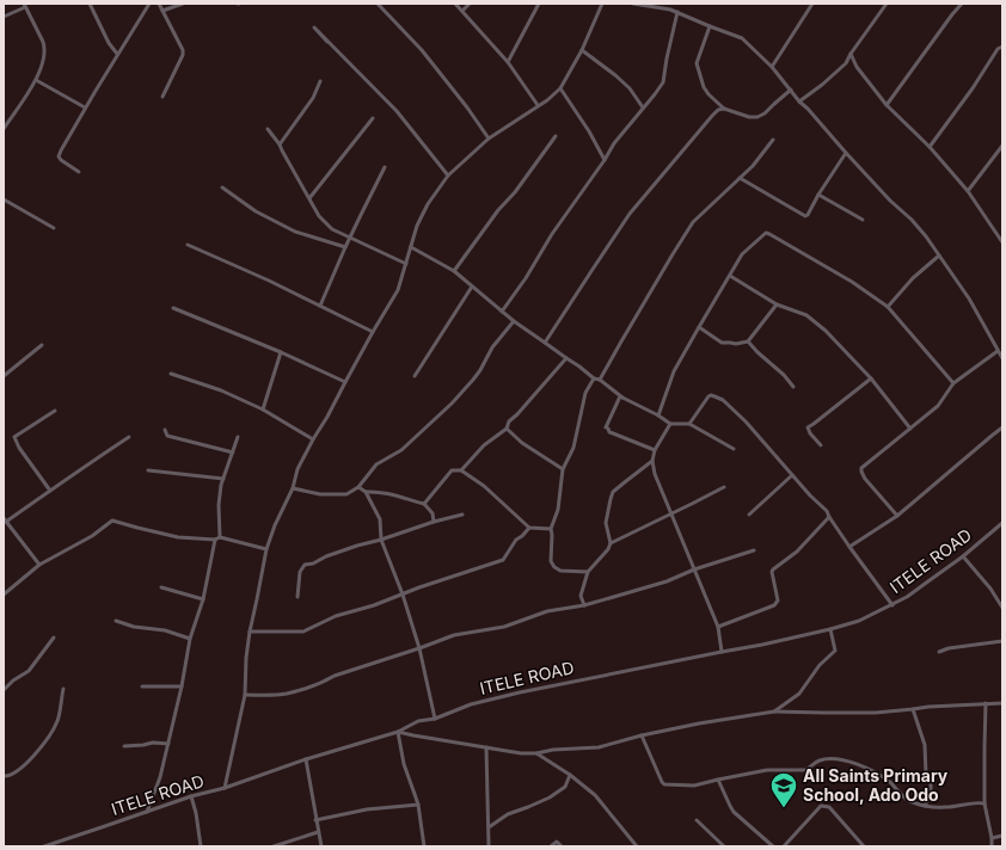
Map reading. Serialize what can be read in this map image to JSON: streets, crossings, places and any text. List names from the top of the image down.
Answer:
{
  "streets": {
    "street": ["ITELE ROAD"]
  },
  "places": {
    "school or university": ["All Saints Primary School, Ado Odo"]
  }
}
